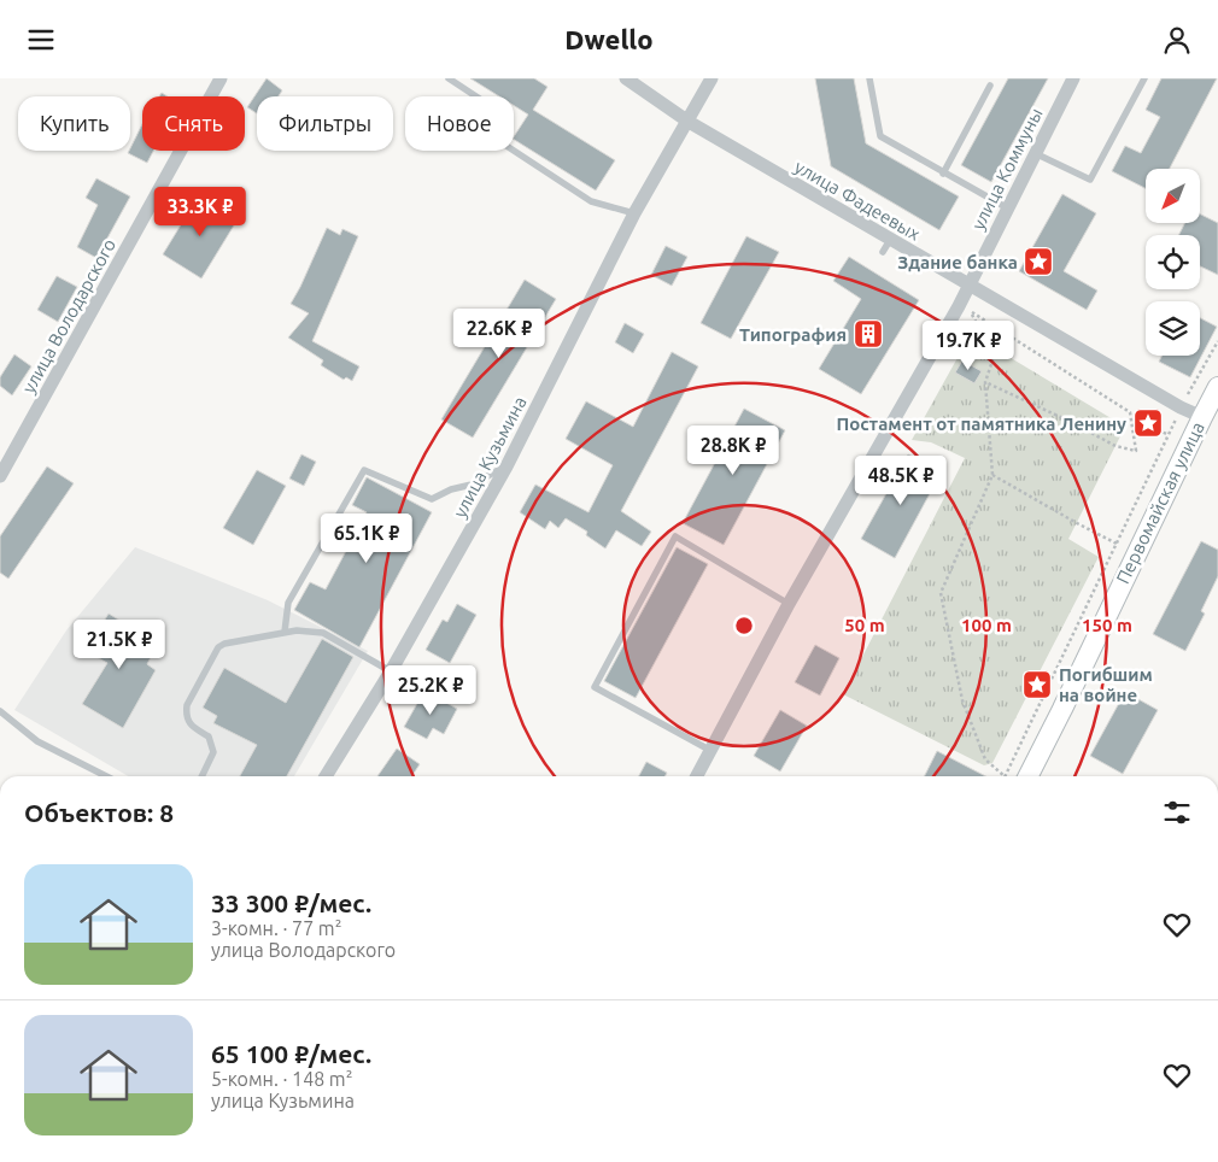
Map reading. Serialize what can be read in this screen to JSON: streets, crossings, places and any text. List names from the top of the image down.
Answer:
{
  "streets": {
    "main road": ["Первомайская улица"],
    "street": [
      "улица Коммуны",
      "улица Фадеевых",
      "улица Володарского",
      "улица Кузьмина"
    ]
  },
  "crossings": [
    ["улица Коммуны", "улица Фадеевых"],
    ["улица Фадеевых", "улица Кузьмина"],
    ["улица Фадеевых", "Первомайская улица"]
  ],
  "places": {
    "place": ["Здание банка", "Постамент от памятника Ленину", "Погибшим на войне"],
    "building": ["Типография"]
  },
  "north": "bottom left",
  "page": {
    "header": "Dwello",
    "chip": [
      "Купить",
      "Снять",
      "Фильтры",
      "Новое"
    ],
    "price": [
      "33.3K ₽",
      "22.6K ₽",
      "19.7K ₽",
      "28.8K ₽",
      "48.5K ₽",
      "65.1K ₽",
      "21.5K ₽",
      "25.2K ₽"
    ],
    "heading": "Объектов: 8",
    "list": [
      {
        "name": "33 300 ₽/мес.",
        "note": "3-комн. · 77 m² · улица Володарского"
      },
      {
        "name": "65 100 ₽/мес.",
        "note": "5-комн. · 148 m² · улица Кузьмина"
      }
    ]
  },
  "rings": ["50 m", "100 m", "150 m"]
}
